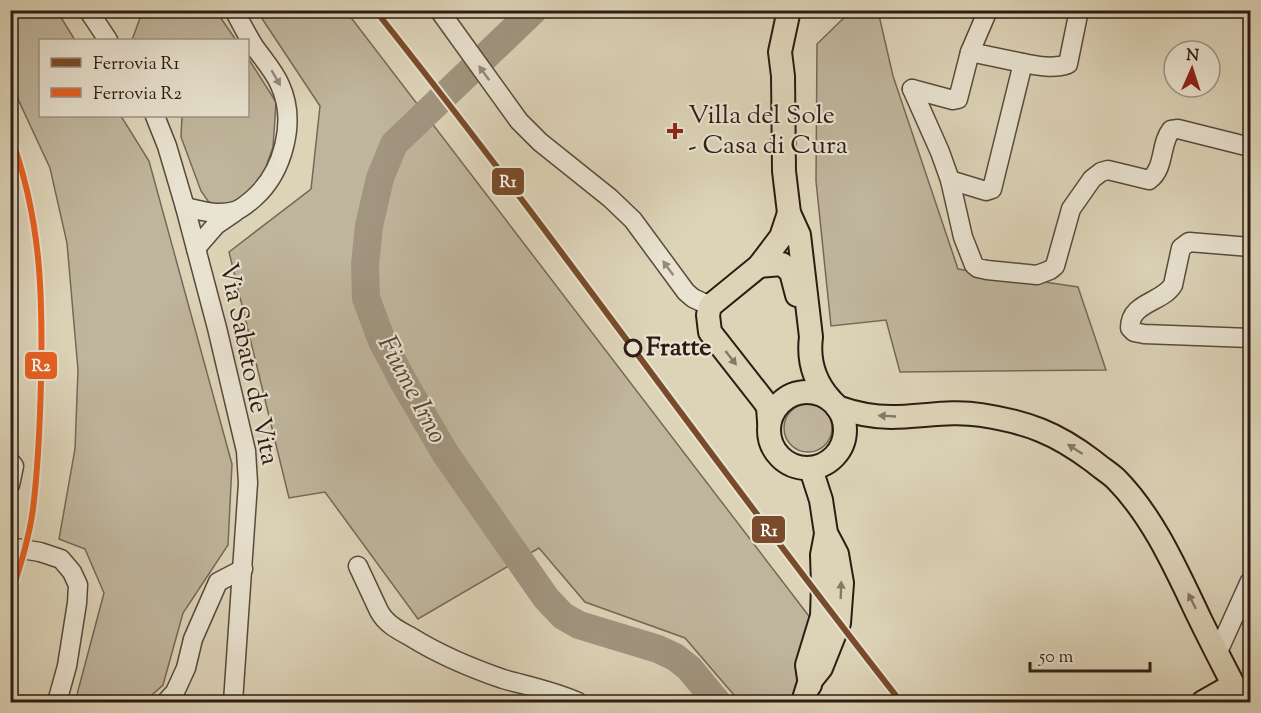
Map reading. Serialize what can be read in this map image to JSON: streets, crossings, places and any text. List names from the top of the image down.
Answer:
{
  "streets": {
    "street": ["Via Sabato de Vita"]
  },
  "water": ["Fiume Irno"],
  "places": {
    "health": ["Villa del Sole - Casa di Cura"],
    "other": ["Fratte"]
  },
  "lines": ["rail line R1", "rail line R2"],
  "legend": ["Ferrovia R1", "Ferrovia R2"],
  "scale_bar": "50 m",
  "north": "top"
}
